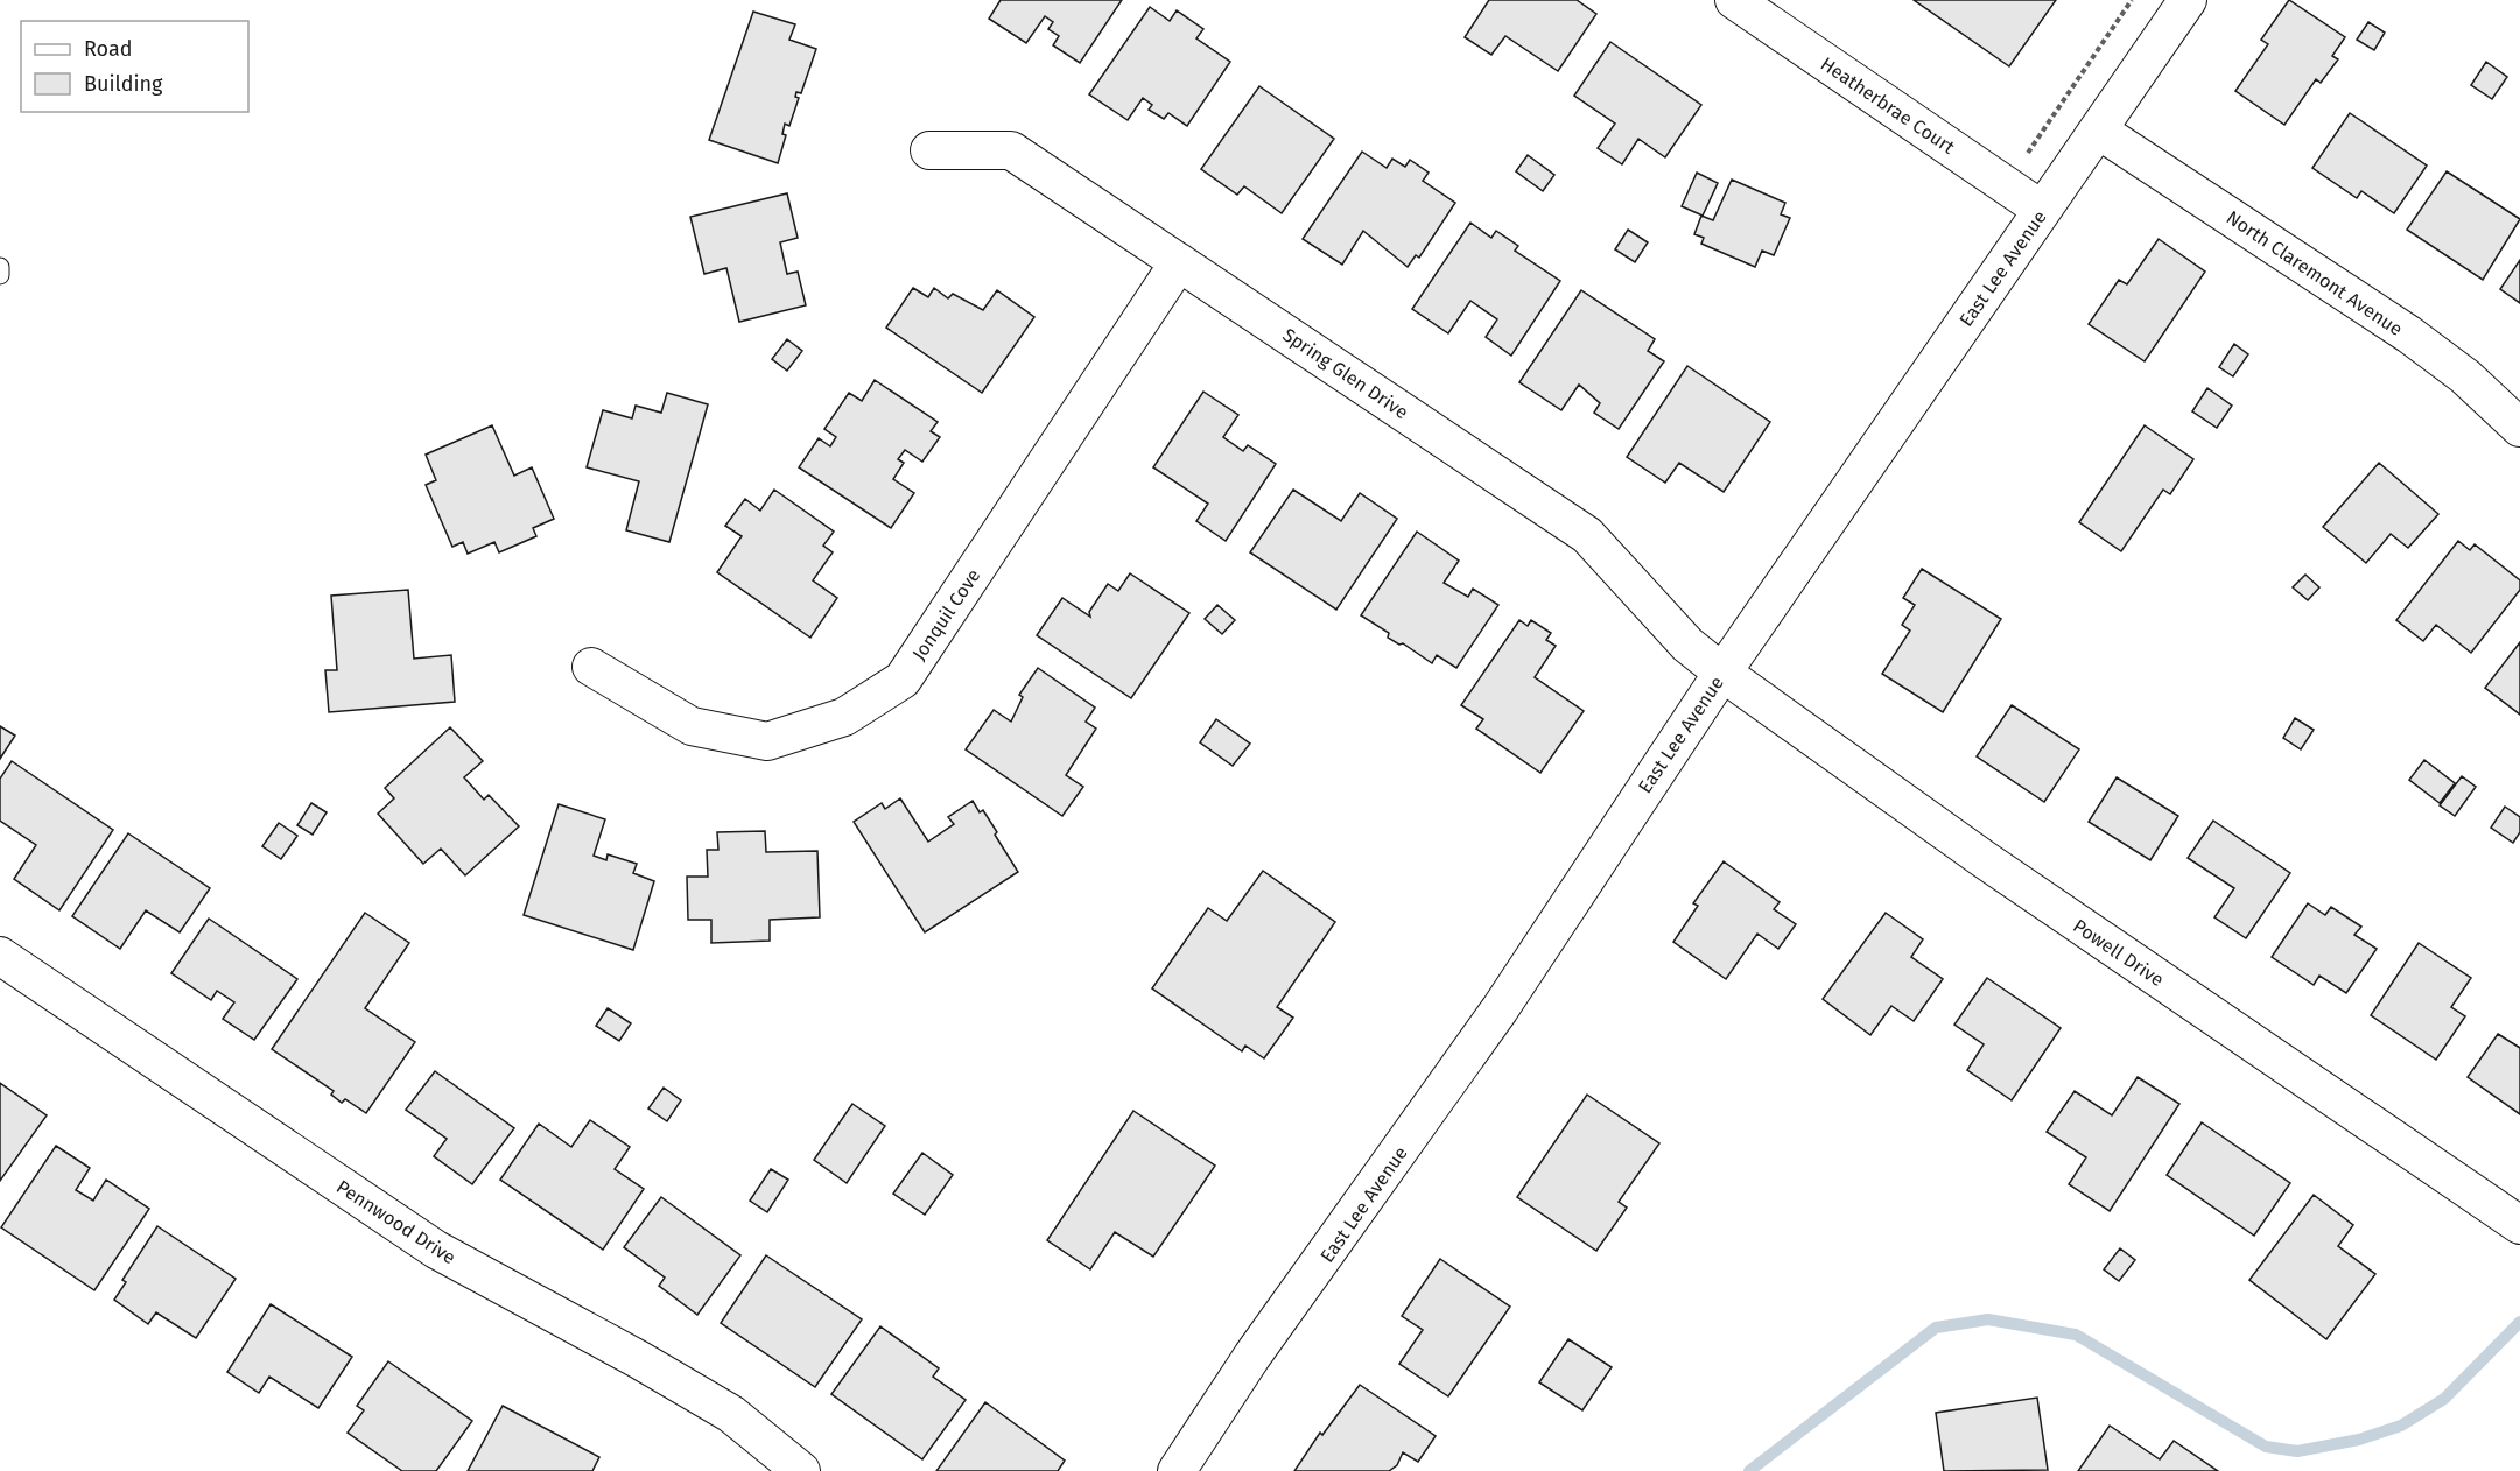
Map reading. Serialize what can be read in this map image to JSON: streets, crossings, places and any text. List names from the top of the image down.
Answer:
{
  "streets": {
    "street": [
      "Heatherbrae Court",
      "East Lee Avenue",
      "North Claremont Avenue",
      "Spring Glen Drive",
      "Jonquil Cove",
      "Powell Drive",
      "Pennwood Drive"
    ]
  },
  "crossings": [
    ["Heatherbrae Court", "East Lee Avenue"],
    ["East Lee Avenue", "North Claremont Avenue"],
    ["East Lee Avenue", "Spring Glen Drive"],
    ["East Lee Avenue", "Powell Drive"],
    ["Spring Glen Drive", "Jonquil Cove"],
    ["Spring Glen Drive", "Powell Drive"]
  ],
  "legend": ["Road", "Building"]
}
